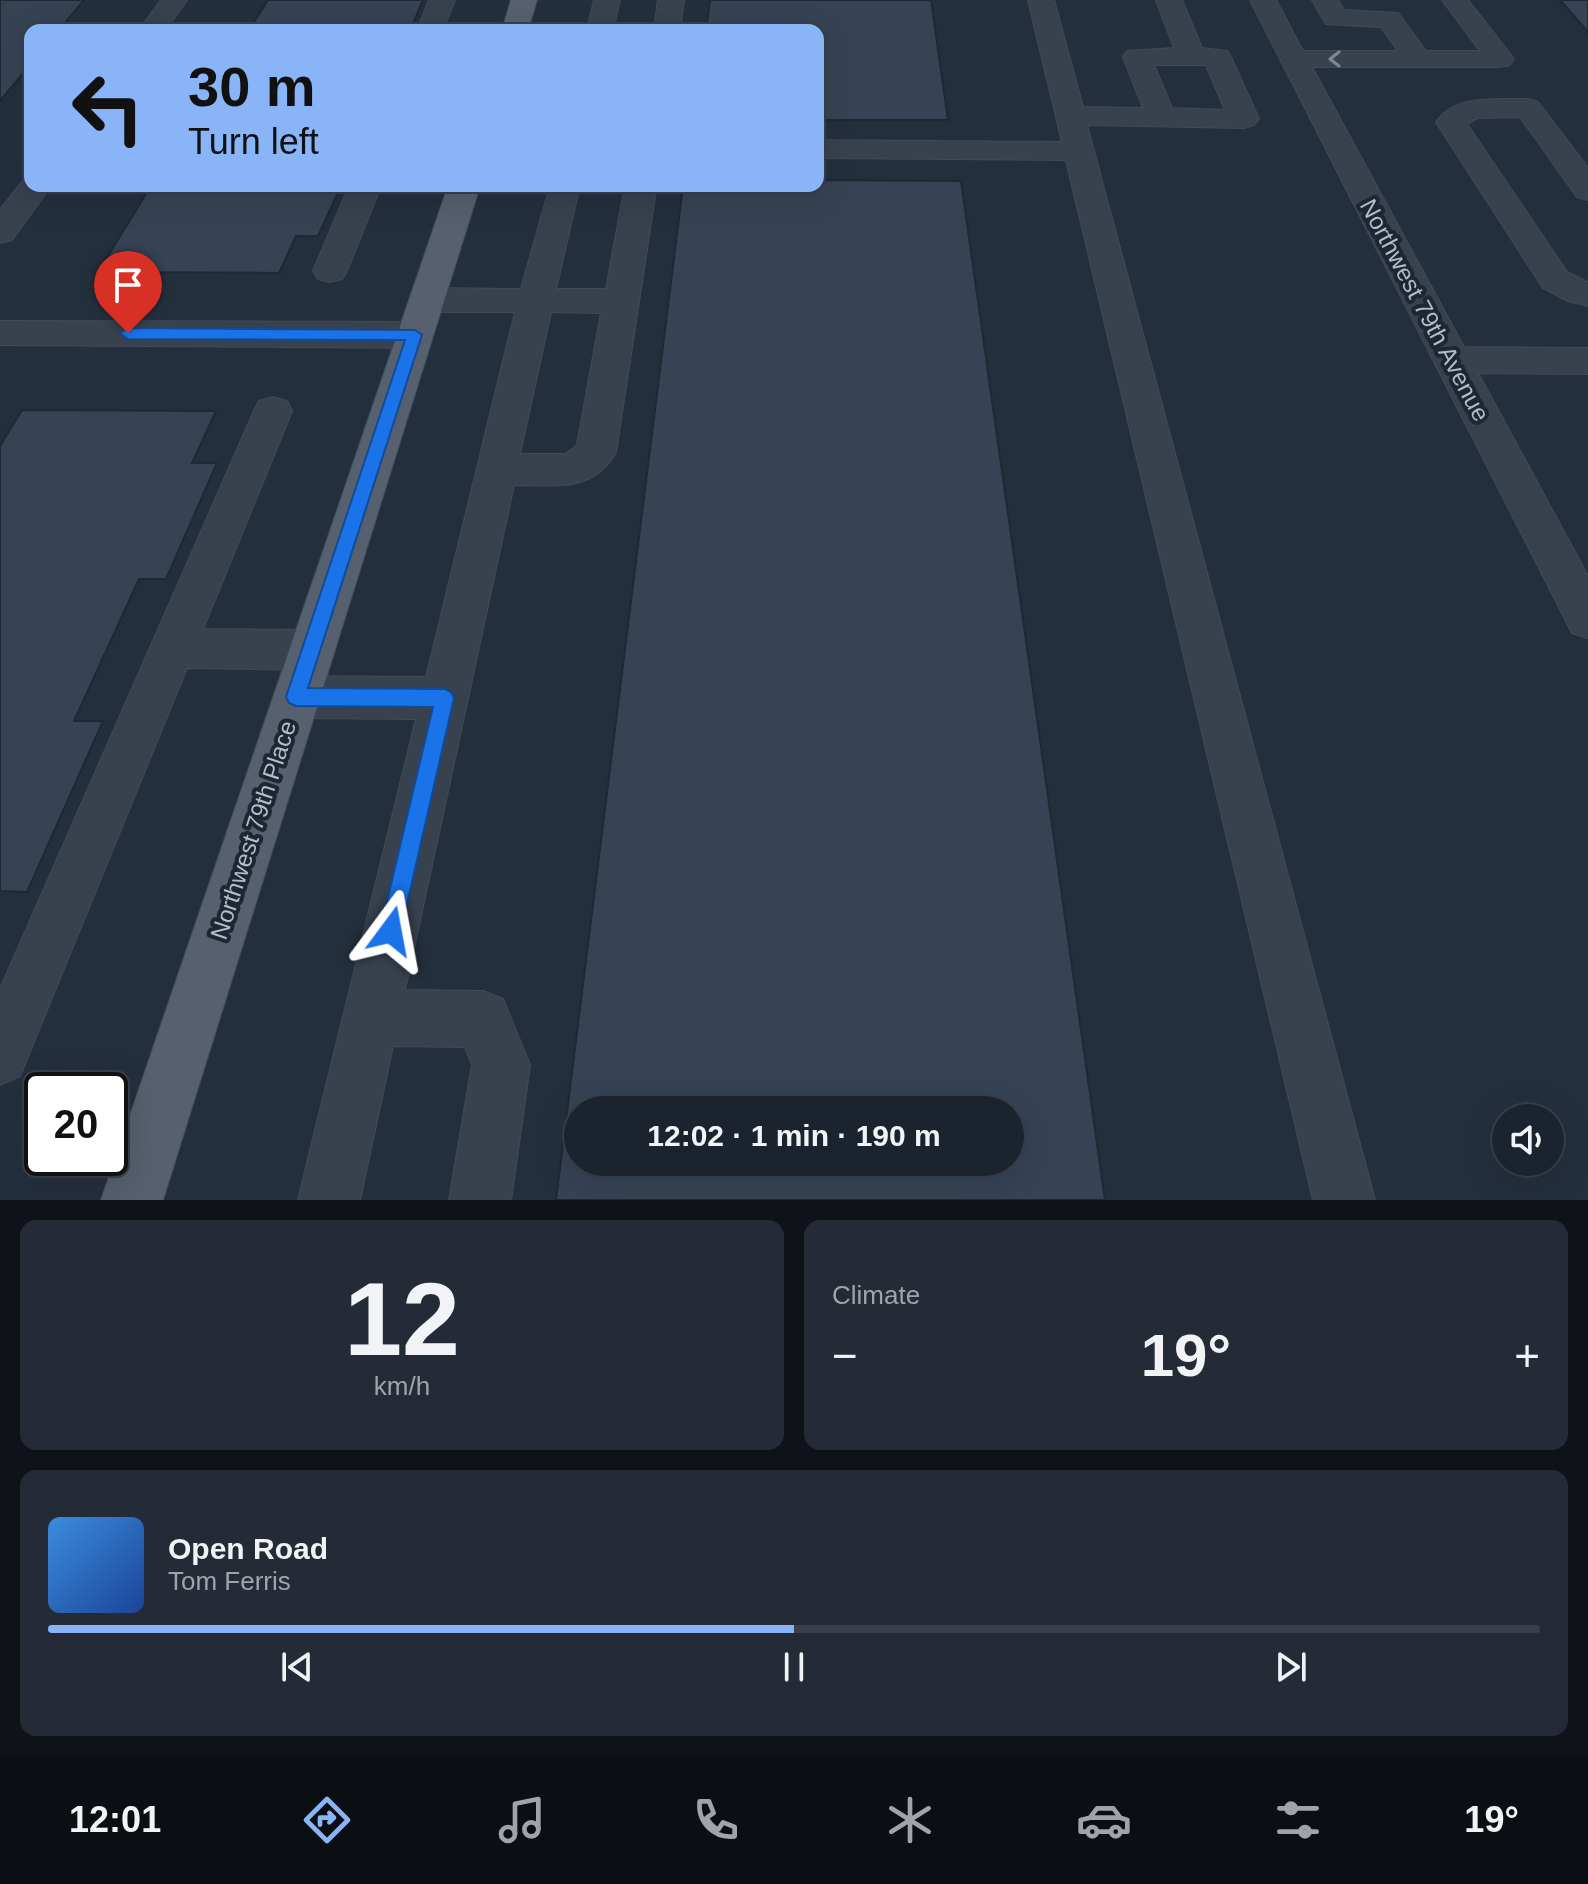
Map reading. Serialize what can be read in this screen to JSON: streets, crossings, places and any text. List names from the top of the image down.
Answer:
{
  "streets": {
    "main road": ["Northwest 79th Place"],
    "street": ["Northwest 79th Avenue"]
  },
  "page": {
    "turn": ["30 m", "Turn left"],
    "limit": "20",
    "trip": "12:02 · 1 min · 190 m",
    "tile": [
      ["12", "km/h"],
      "Climate"
    ],
    "heat": ["−", "19°", "+"],
    "song": ["Open Road", "Tom Ferris"],
    "tabs": ["12:01", "19°"]
  }
}
